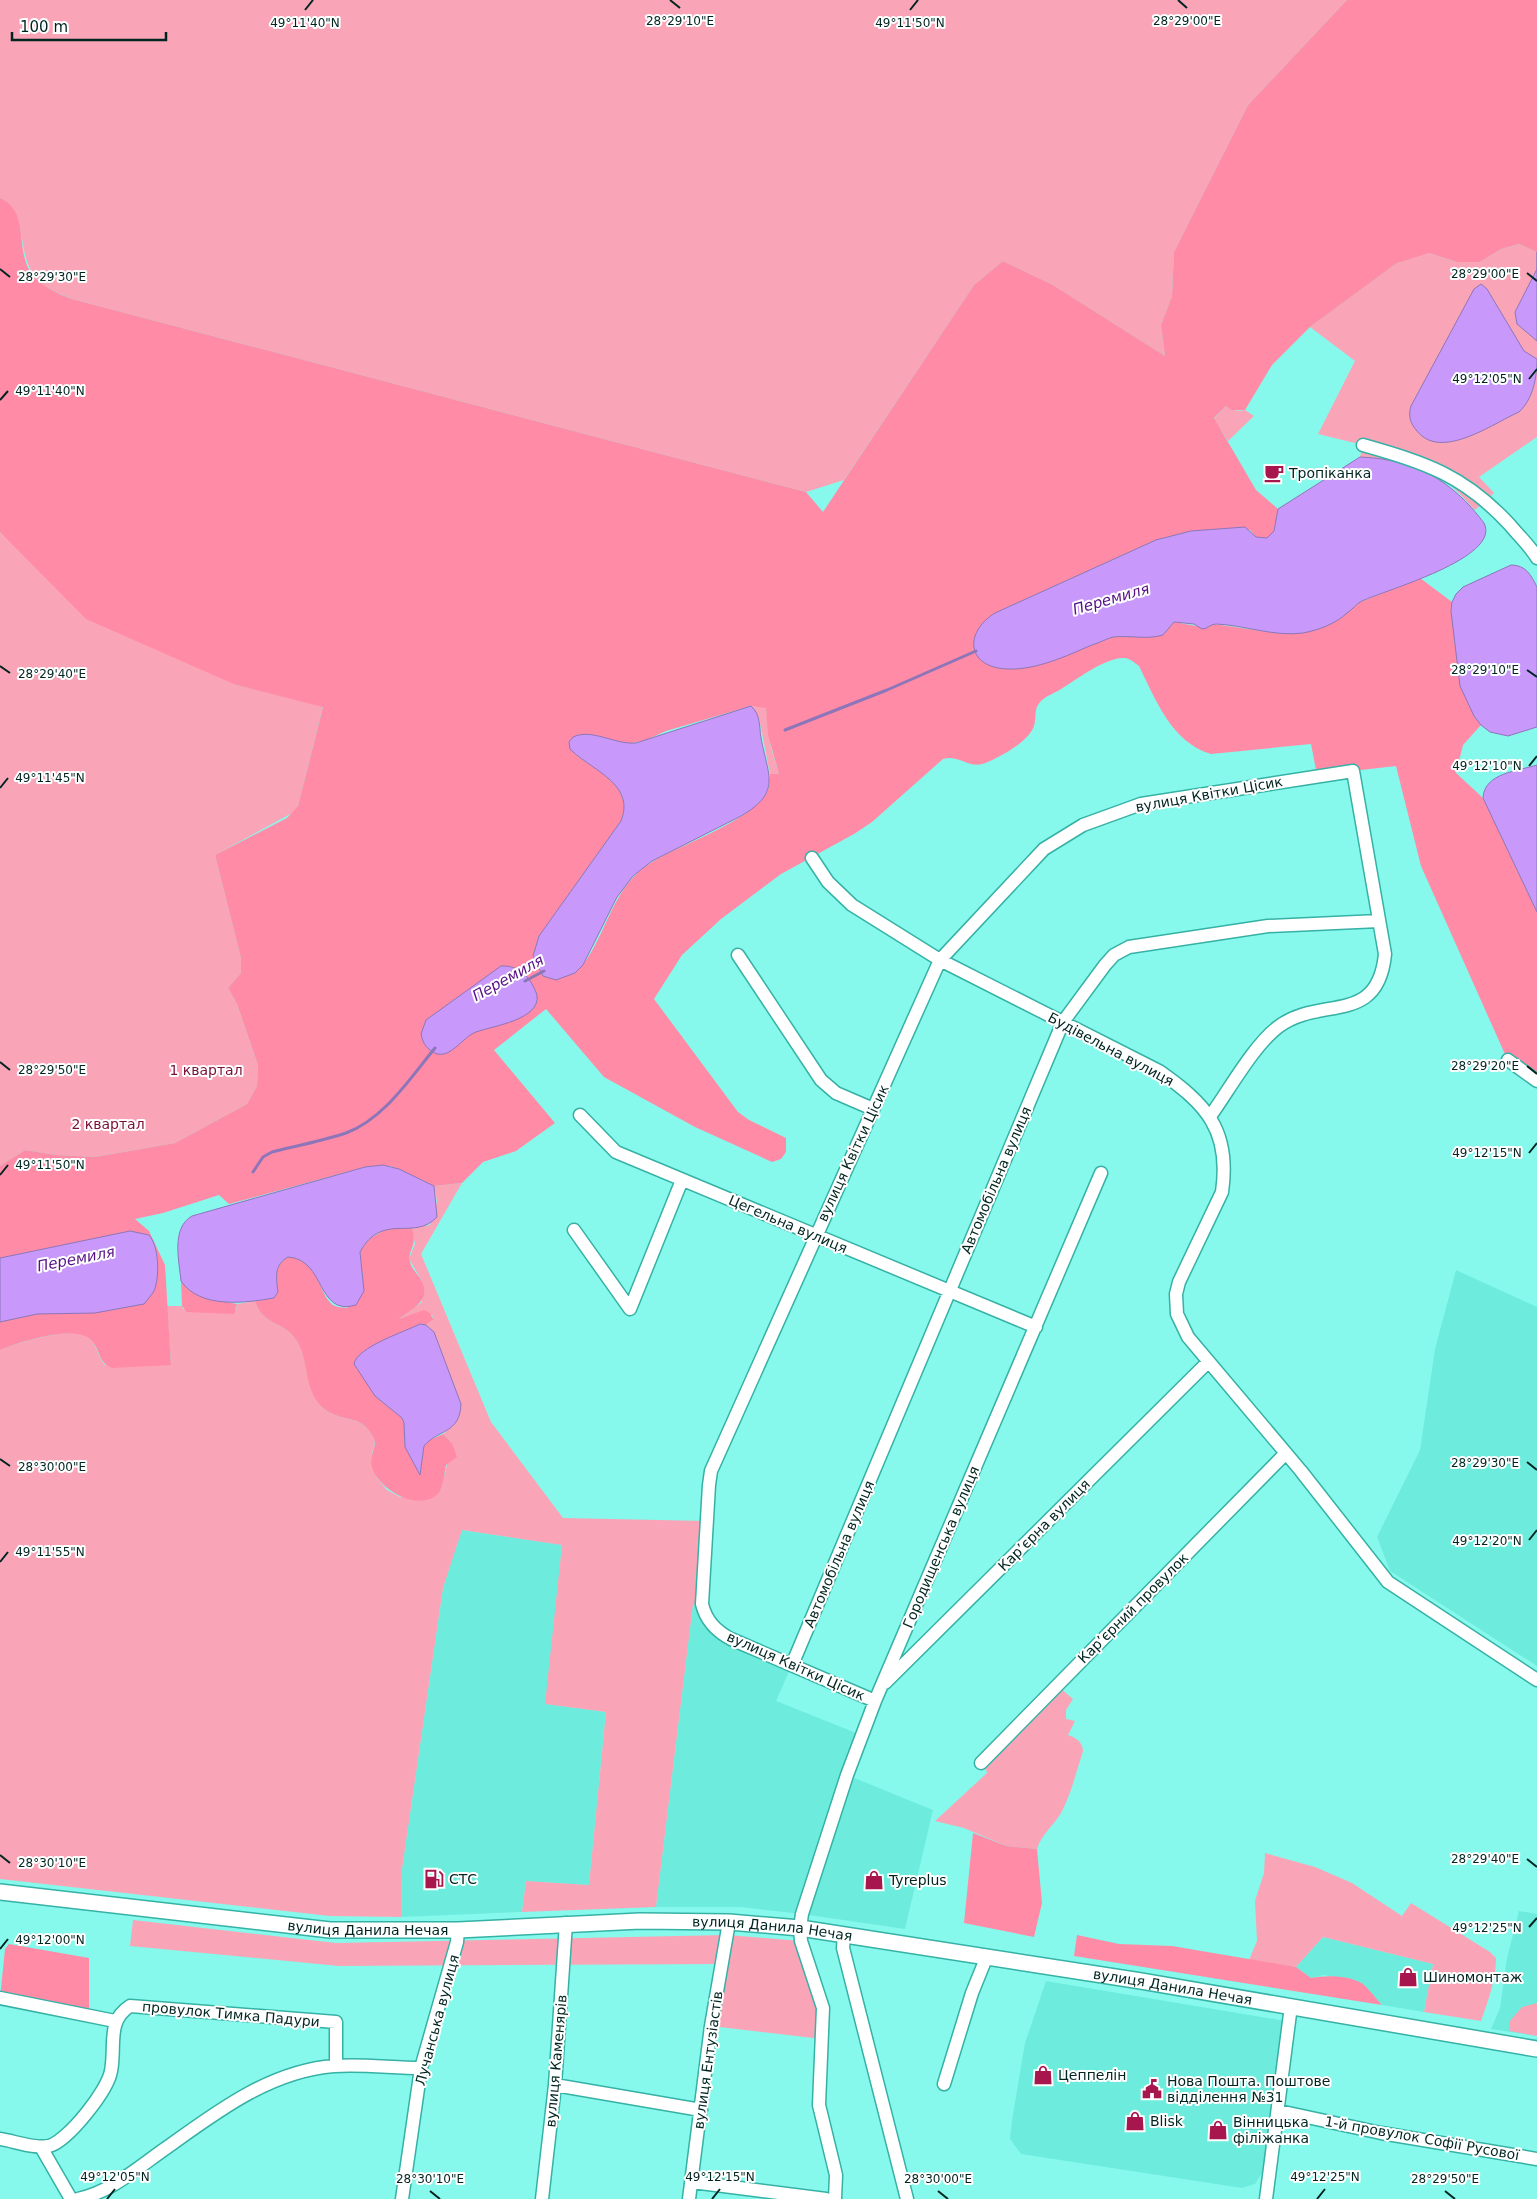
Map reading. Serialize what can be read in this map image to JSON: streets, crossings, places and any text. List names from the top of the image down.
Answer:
{
  "streets": {
    "main road": ["вулиця Данила Нечая"],
    "street": [
      "вулиця Квітки Цісик",
      "Будівельна вулиця",
      "Автомобільна вулиця",
      "Цегельна вулиця",
      "Карʼєрна вулиця",
      "Городищенська вулиця",
      "Карʼєрний провулок",
      "провулок Тимка Падури",
      "Лучанська вулиця",
      "вулиця Ентузіастів",
      "вулиця Каменярів",
      "1-й провулок Софії Русової"
    ]
  },
  "crossings": [
    ["вулиця Квітки Цісик", "Будівельна вулиця"],
    ["вулиця Квітки Цісик", "Автомобільна вулиця"],
    ["вулиця Квітки Цісик", "Цегельна вулиця"],
    ["вулиця Квітки Цісик", "Городищенська вулиця"],
    ["Будівельна вулиця", "Автомобільна вулиця"],
    ["Будівельна вулиця", "Карʼєрна вулиця"],
    ["Будівельна вулиця", "Карʼєрний провулок"],
    ["Автомобільна вулиця", "Цегельна вулиця"],
    ["Цегельна вулиця", "Городищенська вулиця"],
    ["Карʼєрна вулиця", "Городищенська вулиця"],
    ["Городищенська вулиця", "вулиця Данила Нечая"],
    ["вулиця Данила Нечая", "Лучанська вулиця"],
    ["вулиця Данила Нечая", "вулиця Ентузіастів"],
    ["вулиця Данила Нечая", "вулиця Каменярів"]
  ],
  "water": ["Перемиля"],
  "parks": ["1 квартал", "2 квартал"],
  "places": {
    "cafe": ["Тропіканка"],
    "fuel station": ["СТС"],
    "shop": [
      "Tyreplus",
      "Шиномонтаж",
      "Цеппелін",
      "Blisk",
      "Вінницька філіжанка"
    ],
    "public building": ["Нова Пошта. Поштове відділення №31"]
  },
  "scale_bar": "100 m",
  "coordinates": [
    "28°29'10\"E",
    "28°29'00\"E",
    "49°11'40\"N",
    "49°11'50\"N",
    "28°29'30\"E",
    "49°12'05\"N",
    "28°29'40\"E",
    "49°12'10\"N",
    "49°11'45\"N",
    "28°29'20\"E",
    "28°29'50\"E",
    "49°12'15\"N",
    "28°30'00\"E",
    "49°12'20\"N",
    "49°11'55\"N",
    "28°30'10\"E",
    "49°12'25\"N",
    "49°12'00\"N"
  ]
}
